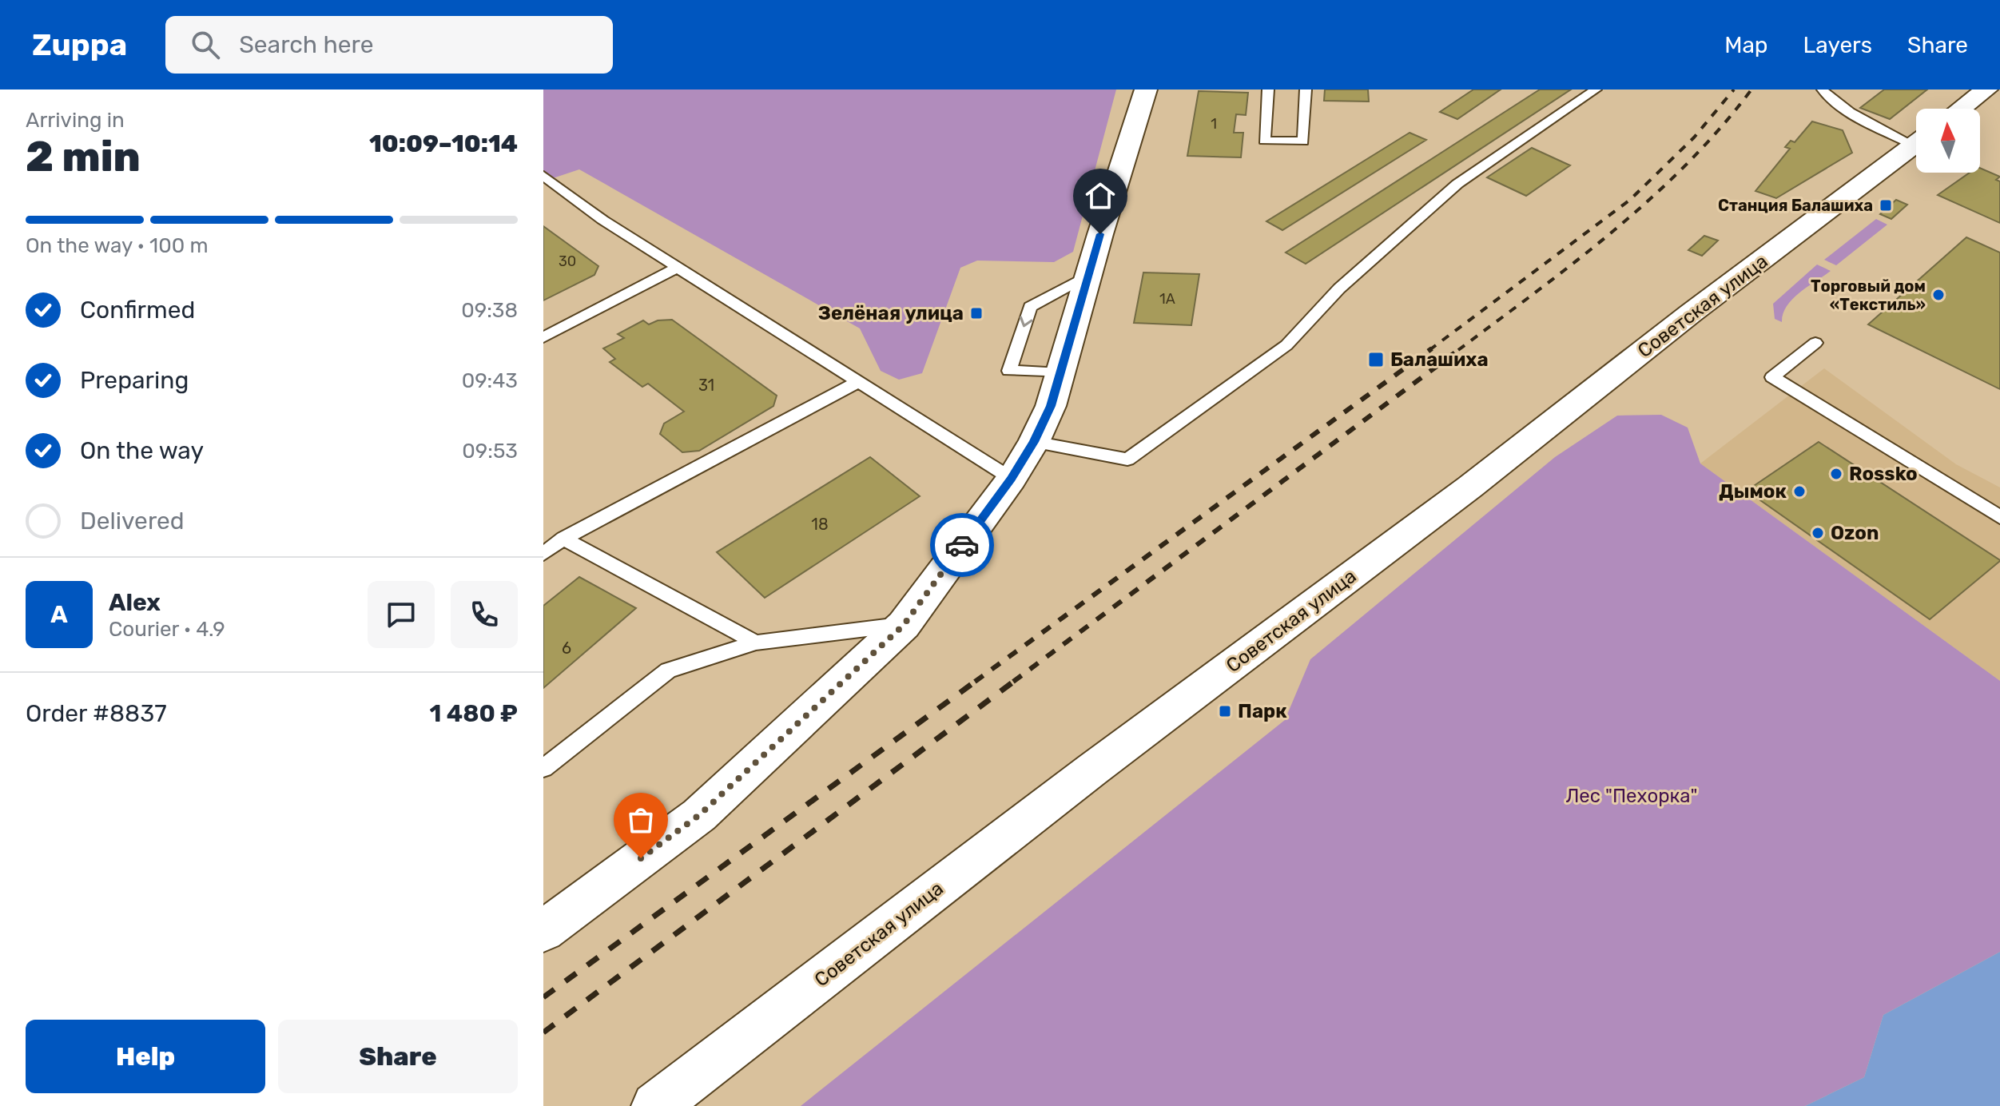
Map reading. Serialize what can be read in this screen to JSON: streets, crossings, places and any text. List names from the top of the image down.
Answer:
{
  "streets": {
    "main road": ["Советская улица"]
  },
  "parks": ["Лес \"Пехорка\""],
  "places": {
    "transit": [
      "Станция Балашиха",
      "Зелёная улица",
      "Балашиха",
      "Парк"
    ],
    "other": [
      "Торговый дом «Текстиль»",
      "Rossko",
      "Дымок",
      "Ozon"
    ]
  },
  "house_numbers": [
    "1",
    "30",
    "1А",
    "31",
    "18",
    "6"
  ],
  "north": "top",
  "page": {
    "header": "Zuppa",
    "search": "Search here",
    "nav": ["Map", "Layers", "Share"],
    "heading": ["2 min", "Arriving in", "10:09–10:14"],
    "panel": [
      "Alex",
      "Courier · 4.9",
      "Order #8837",
      "1 480 ₽"
    ],
    "bar": "On the way · 100 m",
    "list": [
      ["Confirmed", "09:38"],
      ["Preparing", "09:43"],
      ["On the way", "09:53"],
      "Delivered"
    ],
    "round": "A",
    "buttons": ["Help", "Share"]
  }
}
